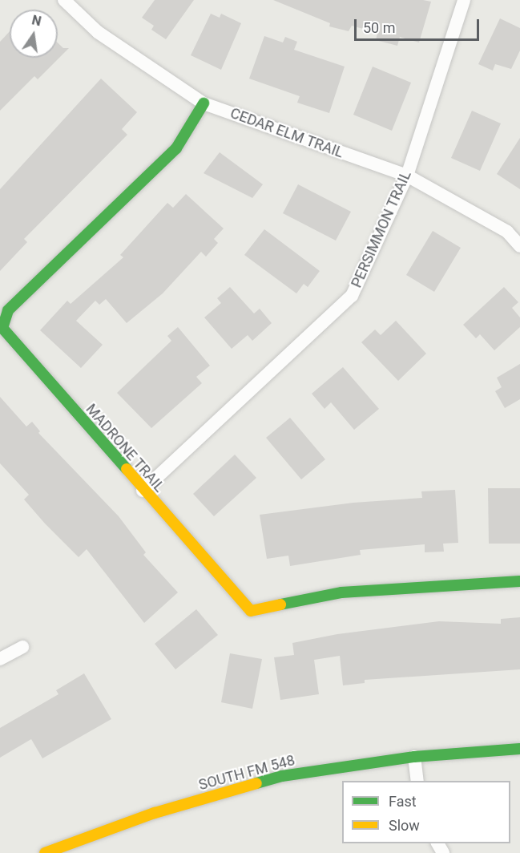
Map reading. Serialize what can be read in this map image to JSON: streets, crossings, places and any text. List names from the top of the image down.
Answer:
{
  "streets": {
    "street": [
      "CEDAR ELM TRAIL",
      "PERSIMMON TRAIL",
      "MADRONE TRAIL",
      "SOUTH FM 548"
    ]
  },
  "crossings": [
    ["CEDAR ELM TRAIL", "PERSIMMON TRAIL"],
    ["CEDAR ELM TRAIL", "MADRONE TRAIL"],
    ["PERSIMMON TRAIL", "MADRONE TRAIL"]
  ],
  "legend": ["Fast", "Slow"],
  "scale_bar": "50 m",
  "north": "top"
}
